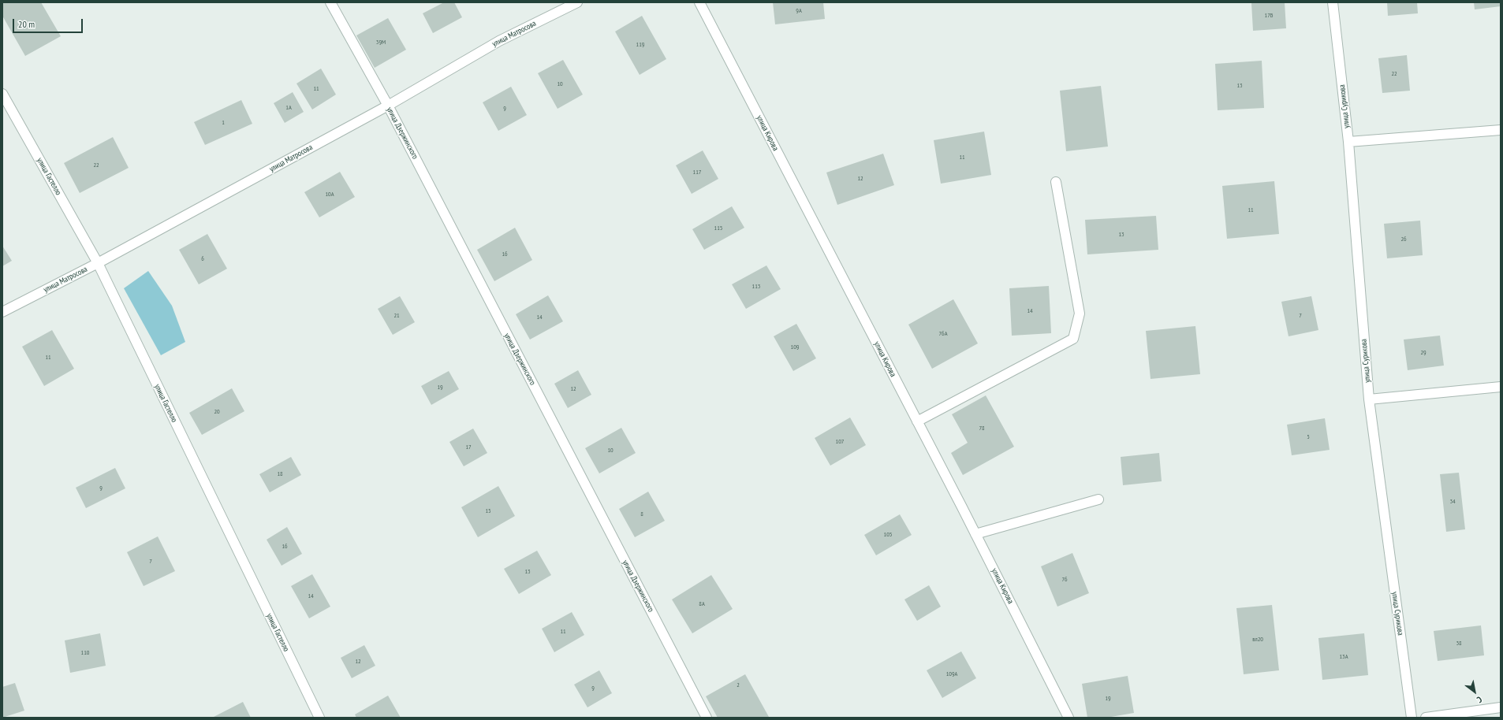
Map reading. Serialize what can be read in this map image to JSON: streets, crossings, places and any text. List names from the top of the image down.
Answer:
{
  "streets": {
    "street": [
      "улица Матросова",
      "улица Сурикова",
      "улица Дзержинского",
      "улица Кирова",
      "улица Гастелло"
    ]
  },
  "crossings": [
    ["улица Матросова", "улица Дзержинского"],
    ["улица Матросова", "улица Гастелло"]
  ],
  "house_numbers": [
    "9А",
    "17Б",
    "39М",
    "119",
    "22",
    "10",
    "13",
    "11",
    "1А",
    "9",
    "1",
    "11",
    "22",
    "117",
    "12",
    "10А",
    "11",
    "115",
    "13",
    "26",
    "16",
    "6",
    "113",
    "14",
    "21",
    "7",
    "14",
    "76А",
    "109",
    "29",
    "11",
    "19",
    "12",
    "20",
    "78",
    "5",
    "107",
    "17",
    "10",
    "18",
    "9",
    "34",
    "15",
    "8",
    "105",
    "16",
    "7",
    "13",
    "76",
    "14",
    "8А",
    "11",
    "вл20",
    "38",
    "110",
    "13А",
    "12",
    "109А",
    "2",
    "9",
    "19"
  ],
  "scale_bar": "20 m",
  "north": "bottom right"
}
